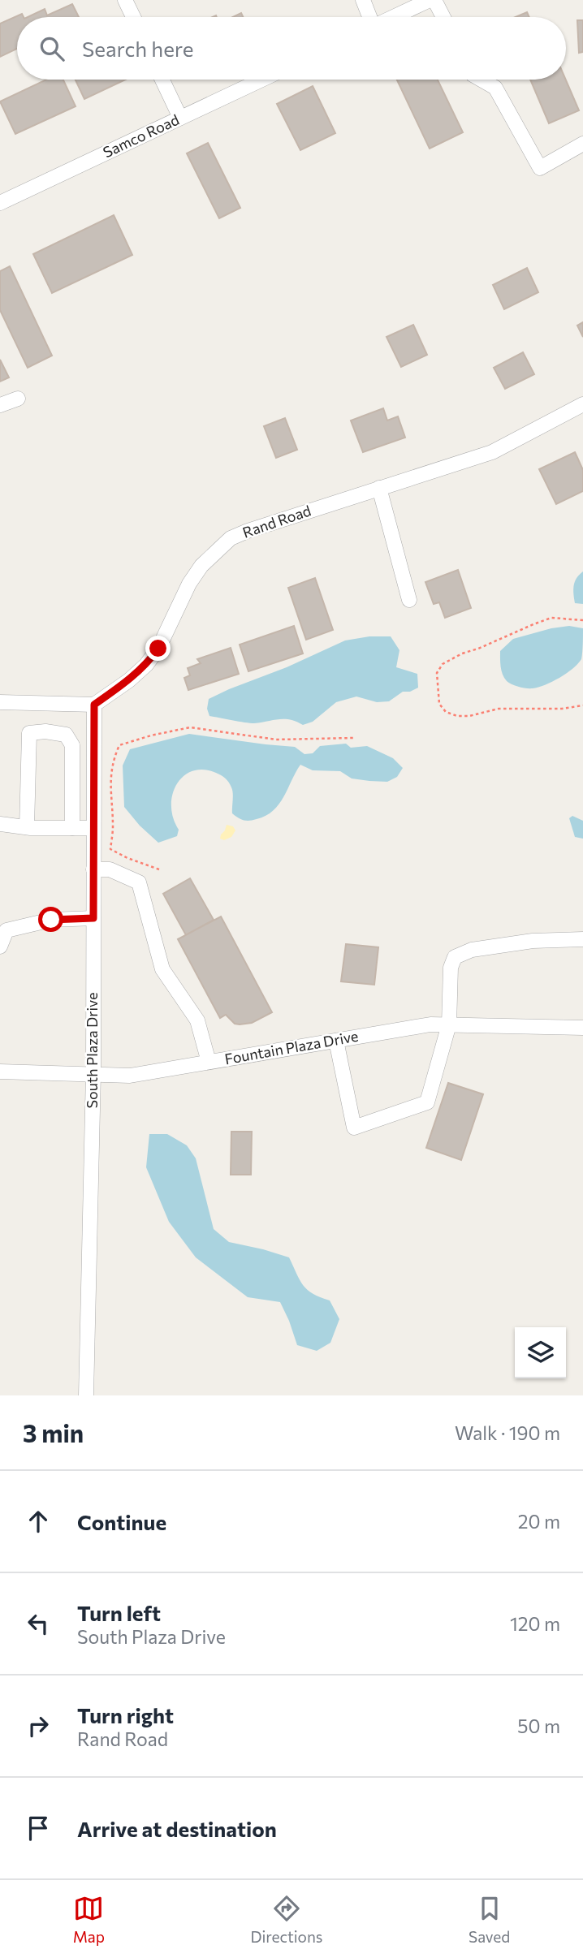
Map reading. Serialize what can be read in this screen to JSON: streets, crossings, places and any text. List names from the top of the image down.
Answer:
{
  "streets": {
    "street": [
      "Samco Road",
      "Rand Road",
      "Fountain Plaza Drive",
      "South Plaza Drive"
    ]
  },
  "crossings": [
    ["Rand Road", "South Plaza Drive"],
    ["Fountain Plaza Drive", "South Plaza Drive"]
  ],
  "page": {
    "search": "Search here",
    "heading": ["3 min", "Walk · 190 m"],
    "list": [
      ["Continue", "20 m"],
      ["Turn left", "South Plaza Drive", "120 m"],
      ["Turn right", "Rand Road", "50 m"],
      "Arrive at destination"
    ],
    "nav": ["Map", "Directions", "Saved"]
  }
}
